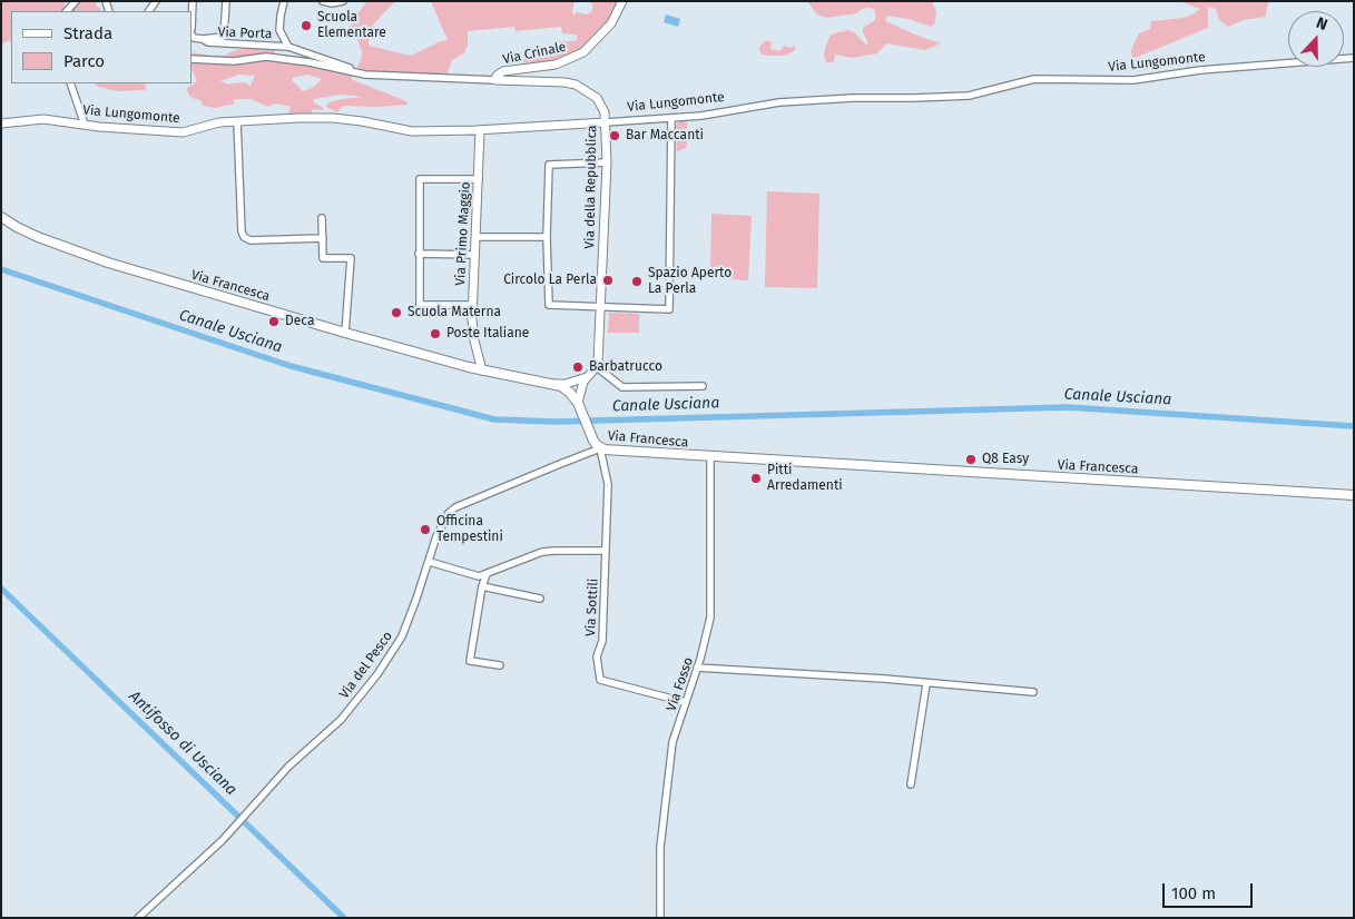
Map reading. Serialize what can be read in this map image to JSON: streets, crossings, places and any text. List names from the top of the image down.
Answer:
{
  "streets": {
    "main road": ["Via Francesca"],
    "street": [
      "Via Porta",
      "Via Crinale",
      "Via Lungomonte",
      "Via della Repubblica",
      "Via Primo Maggio",
      "Via Sottili",
      "Via del Pesco",
      "Via Fosso"
    ]
  },
  "crossings": [
    ["Via Porta", "Via della Repubblica"],
    ["Via Crinale", "Via della Repubblica"],
    ["Via Lungomonte", "Via della Repubblica"],
    ["Via Lungomonte", "Via Primo Maggio"],
    ["Via Primo Maggio", "Via Francesca"],
    ["Via Francesca", "Via Sottili"],
    ["Via Francesca", "Via del Pesco"],
    ["Via Francesca", "Via Fosso"],
    ["Via Sottili", "Via del Pesco"],
    ["Via Sottili", "Via Fosso"]
  ],
  "water": ["Canale Usciana", "Antifosso di Usciana"],
  "places": [
    "Scuola Elementare",
    "Bar Maccanti",
    "Circolo La Perla",
    "Spazio Aperto La Perla",
    "Scuola Materna",
    "Deca",
    "Poste Italiane",
    "Barbatrucco",
    "Q8 Easy",
    "Pitti Arredamenti",
    "Officina Tempestini"
  ],
  "legend": ["Strada", "Parco"],
  "scale_bar": "100 m",
  "north": "top"
}
